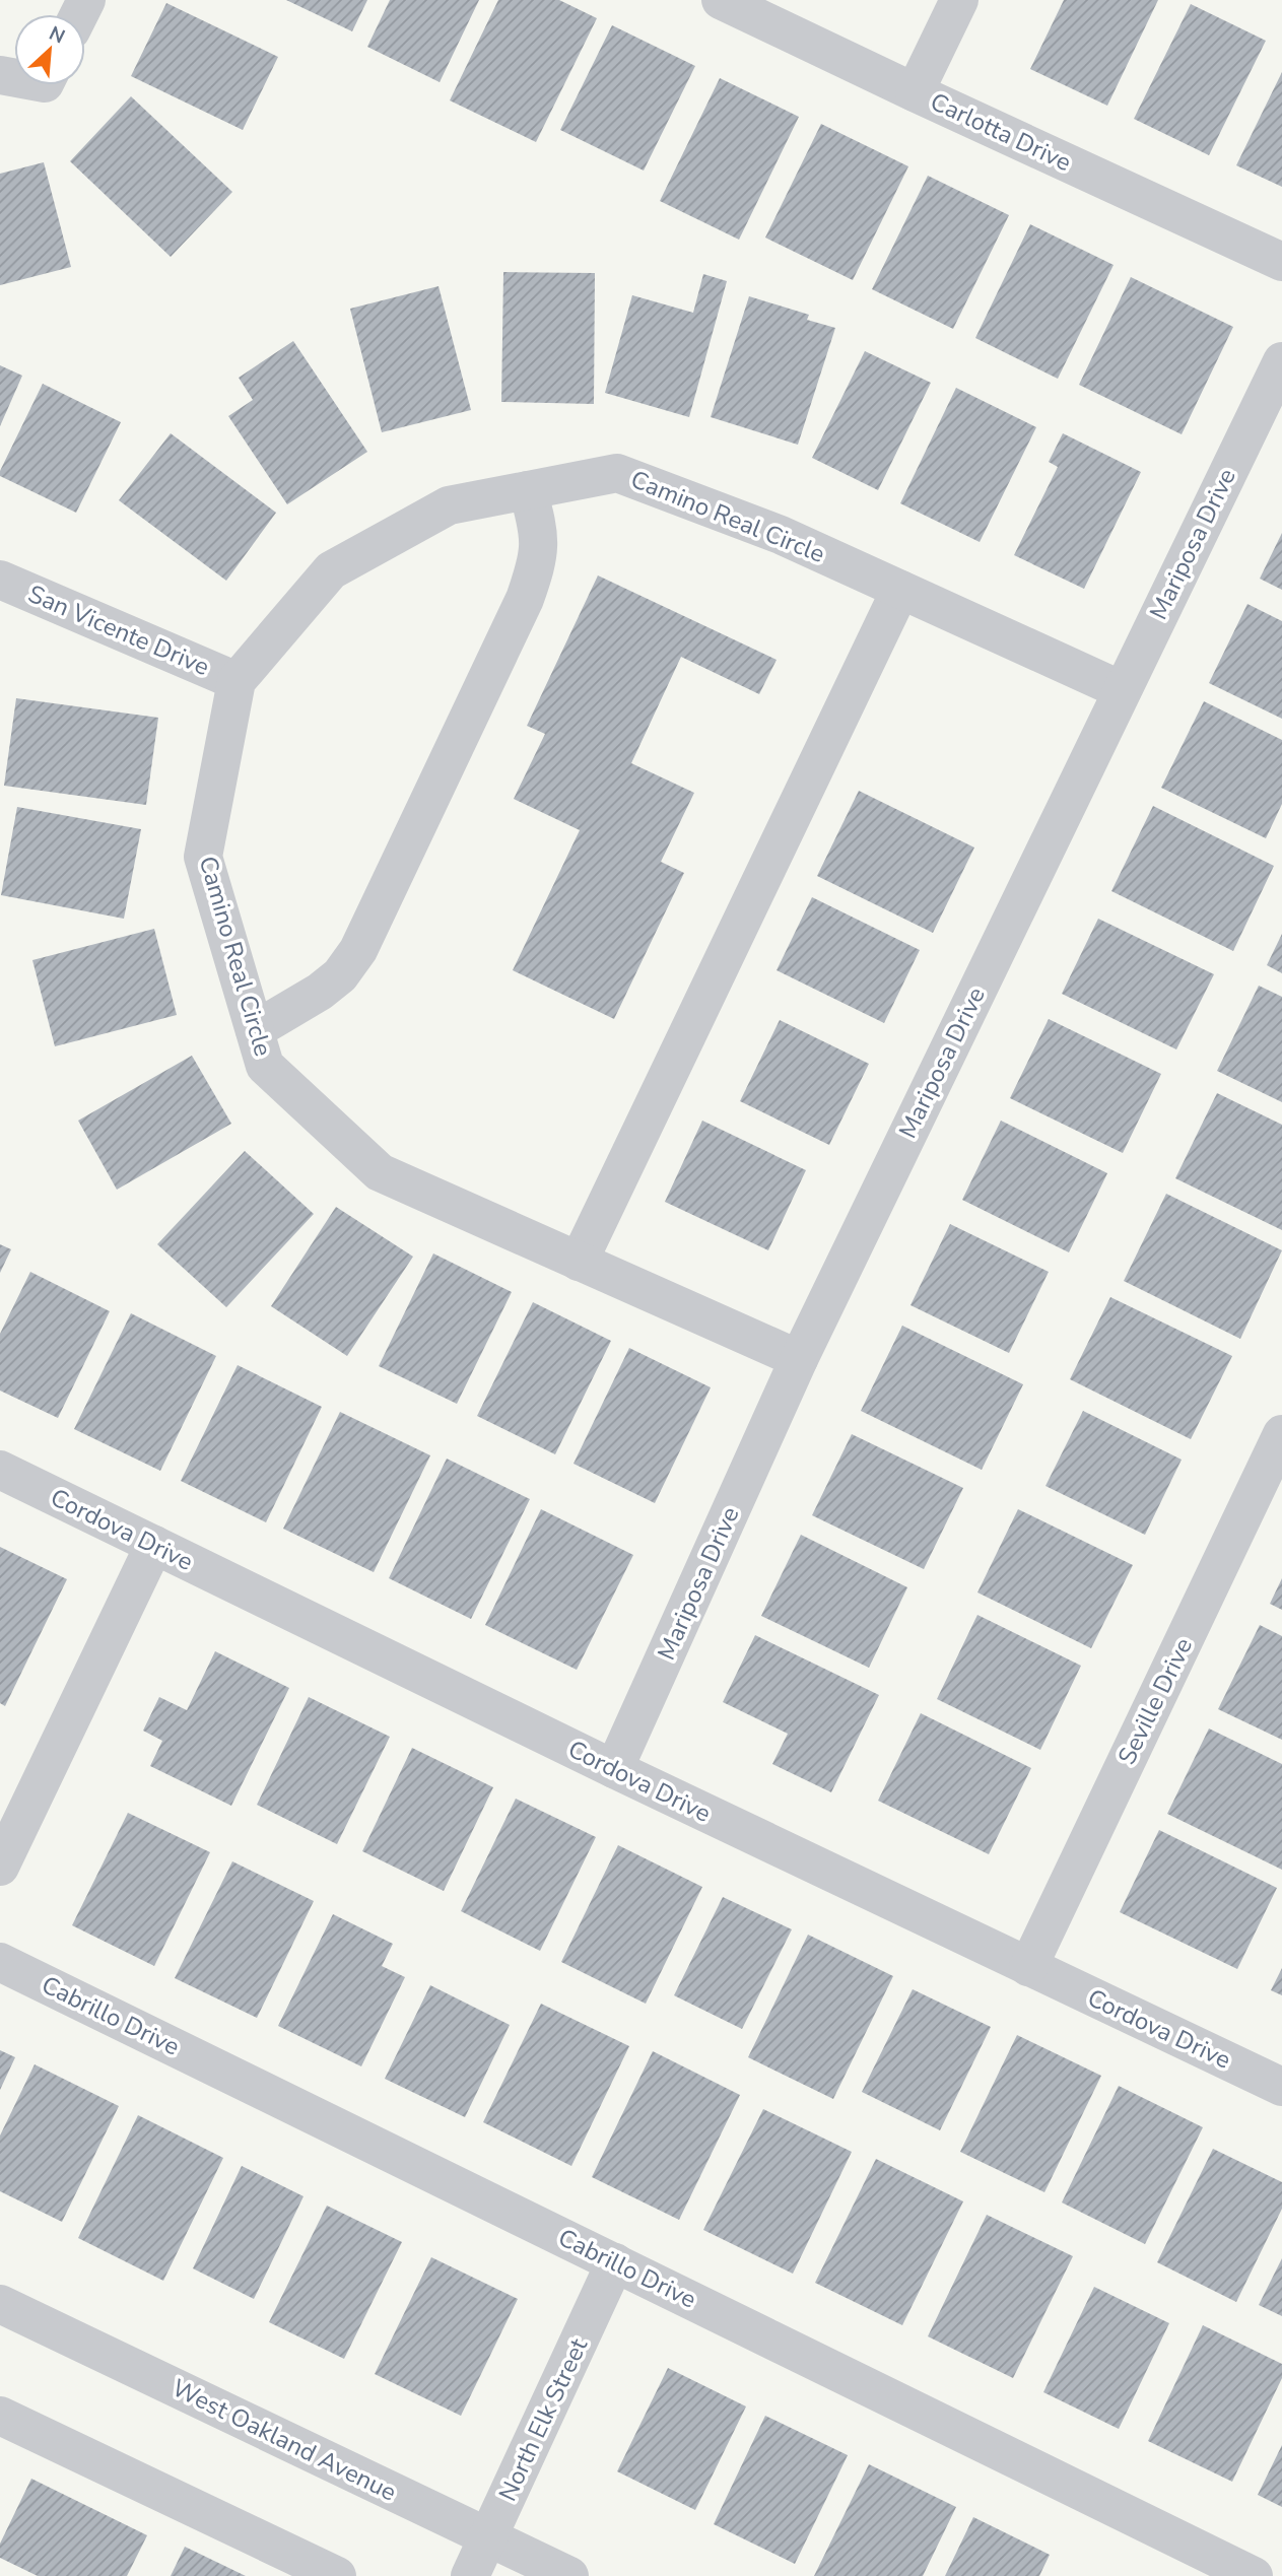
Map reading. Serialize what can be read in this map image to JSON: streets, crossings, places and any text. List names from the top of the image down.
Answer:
{
  "streets": {
    "street": [
      "Carlotta Drive",
      "Camino Real Circle",
      "Mariposa Drive",
      "San Vicente Drive",
      "Cordova Drive",
      "Seville Drive",
      "Cabrillo Drive",
      "North Elk Street",
      "West Oakland Avenue"
    ]
  },
  "crossings": [
    ["Camino Real Circle", "Mariposa Drive"],
    ["Camino Real Circle", "San Vicente Drive"],
    ["Mariposa Drive", "Cordova Drive"],
    ["Cordova Drive", "Seville Drive"],
    ["Cabrillo Drive", "North Elk Street"],
    ["North Elk Street", "West Oakland Avenue"]
  ],
  "north": "top right"
}
